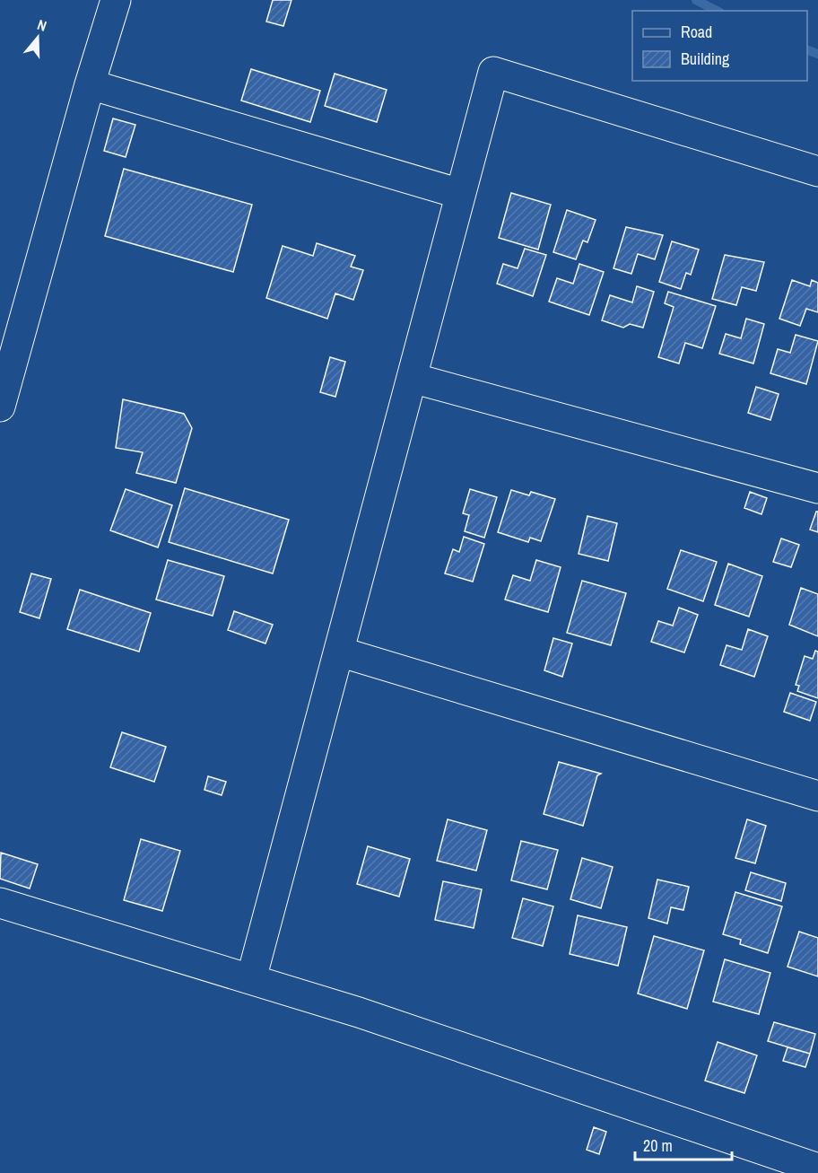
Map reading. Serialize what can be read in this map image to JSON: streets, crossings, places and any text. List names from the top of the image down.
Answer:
{
  "legend": ["Road", "Building"],
  "scale_bar": "20 m",
  "north": "top"
}
